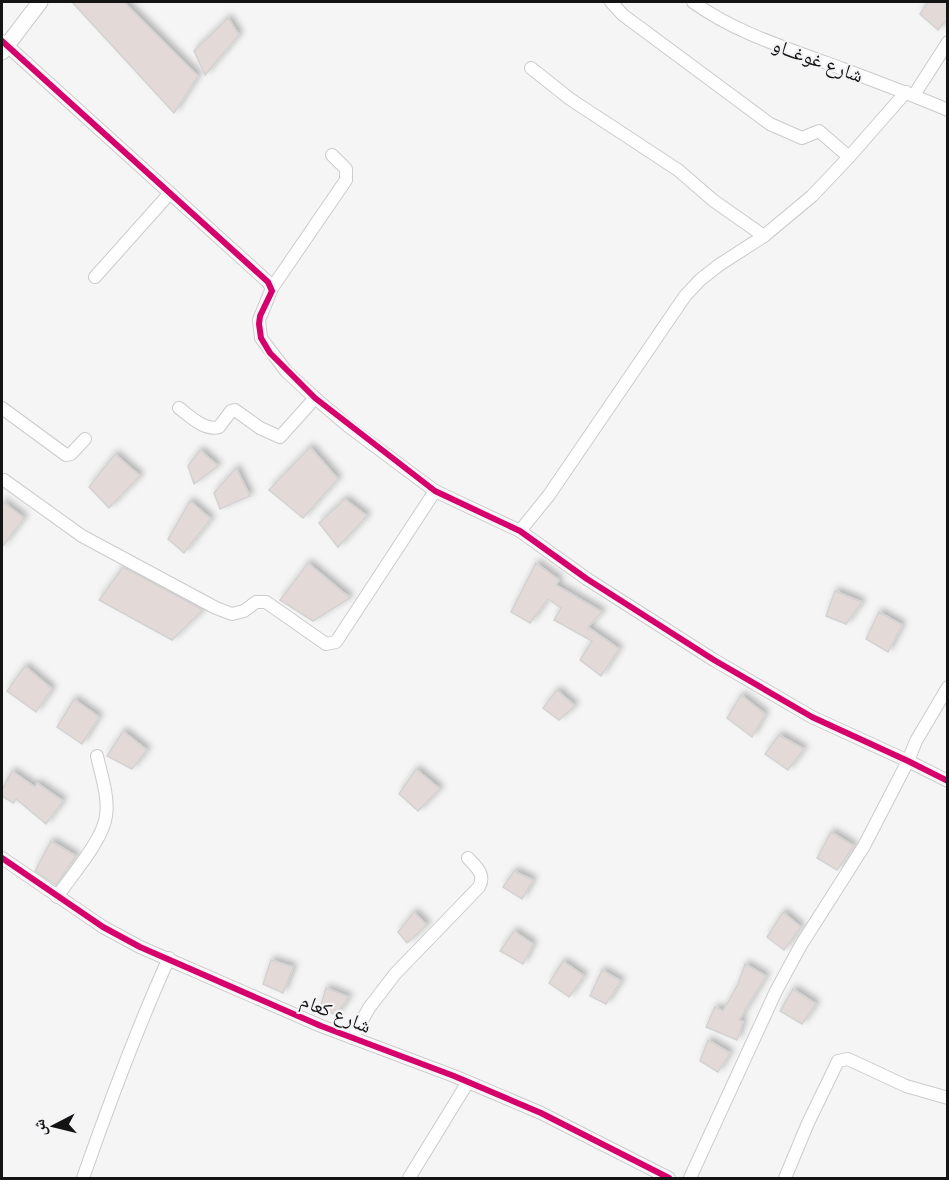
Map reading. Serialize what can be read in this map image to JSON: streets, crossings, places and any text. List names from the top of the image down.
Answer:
{
  "streets": {
    "street": ["شارع غوغــاو", "شارع كعام"]
  },
  "north": "left"
}
